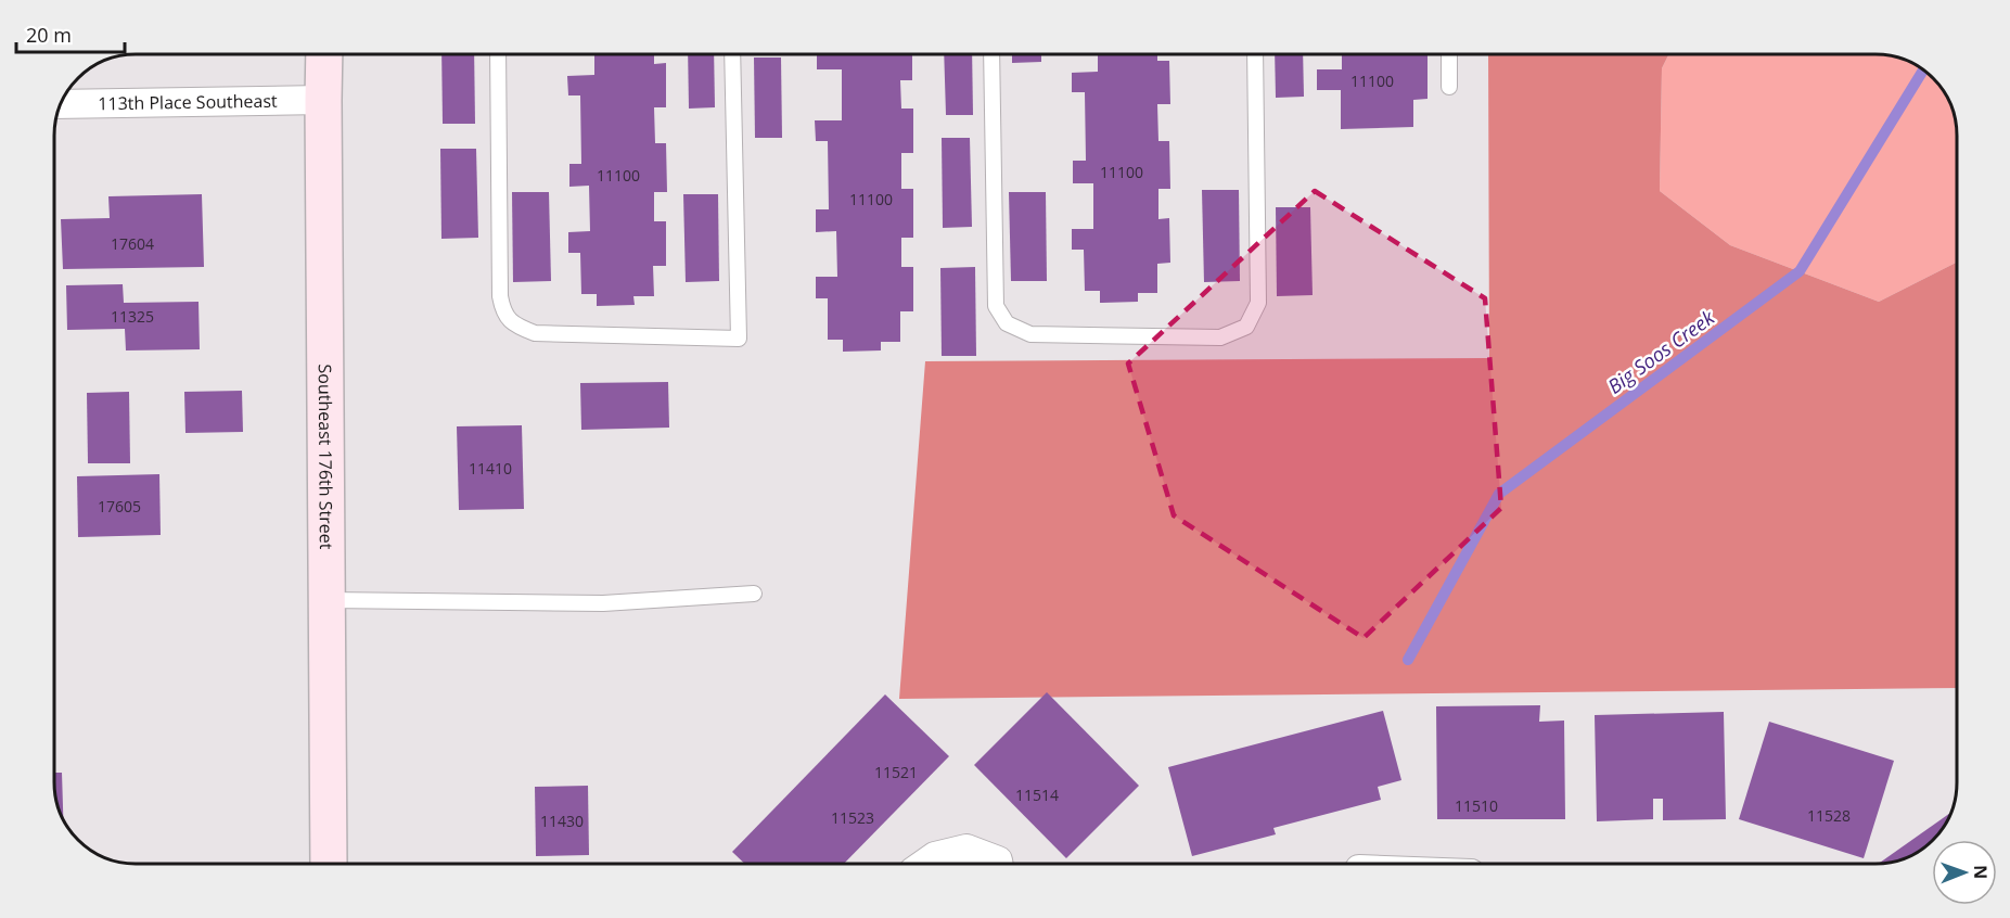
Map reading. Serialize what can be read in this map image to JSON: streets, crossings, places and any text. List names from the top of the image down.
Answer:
{
  "streets": {
    "main road": ["Southeast 176th Street"],
    "street": ["113th Place Southeast"]
  },
  "crossings": [
    ["113th Place Southeast", "Southeast 176th Street"]
  ],
  "water": ["Big Soos Creek"],
  "house_numbers": [
    "11100",
    "11100",
    "11100",
    "11100",
    "17604",
    "11325",
    "11410",
    "17605",
    "11521",
    "11514",
    "11510",
    "11528",
    "11523",
    "11430"
  ],
  "scale_bar": "20 m",
  "north": "right"
}
